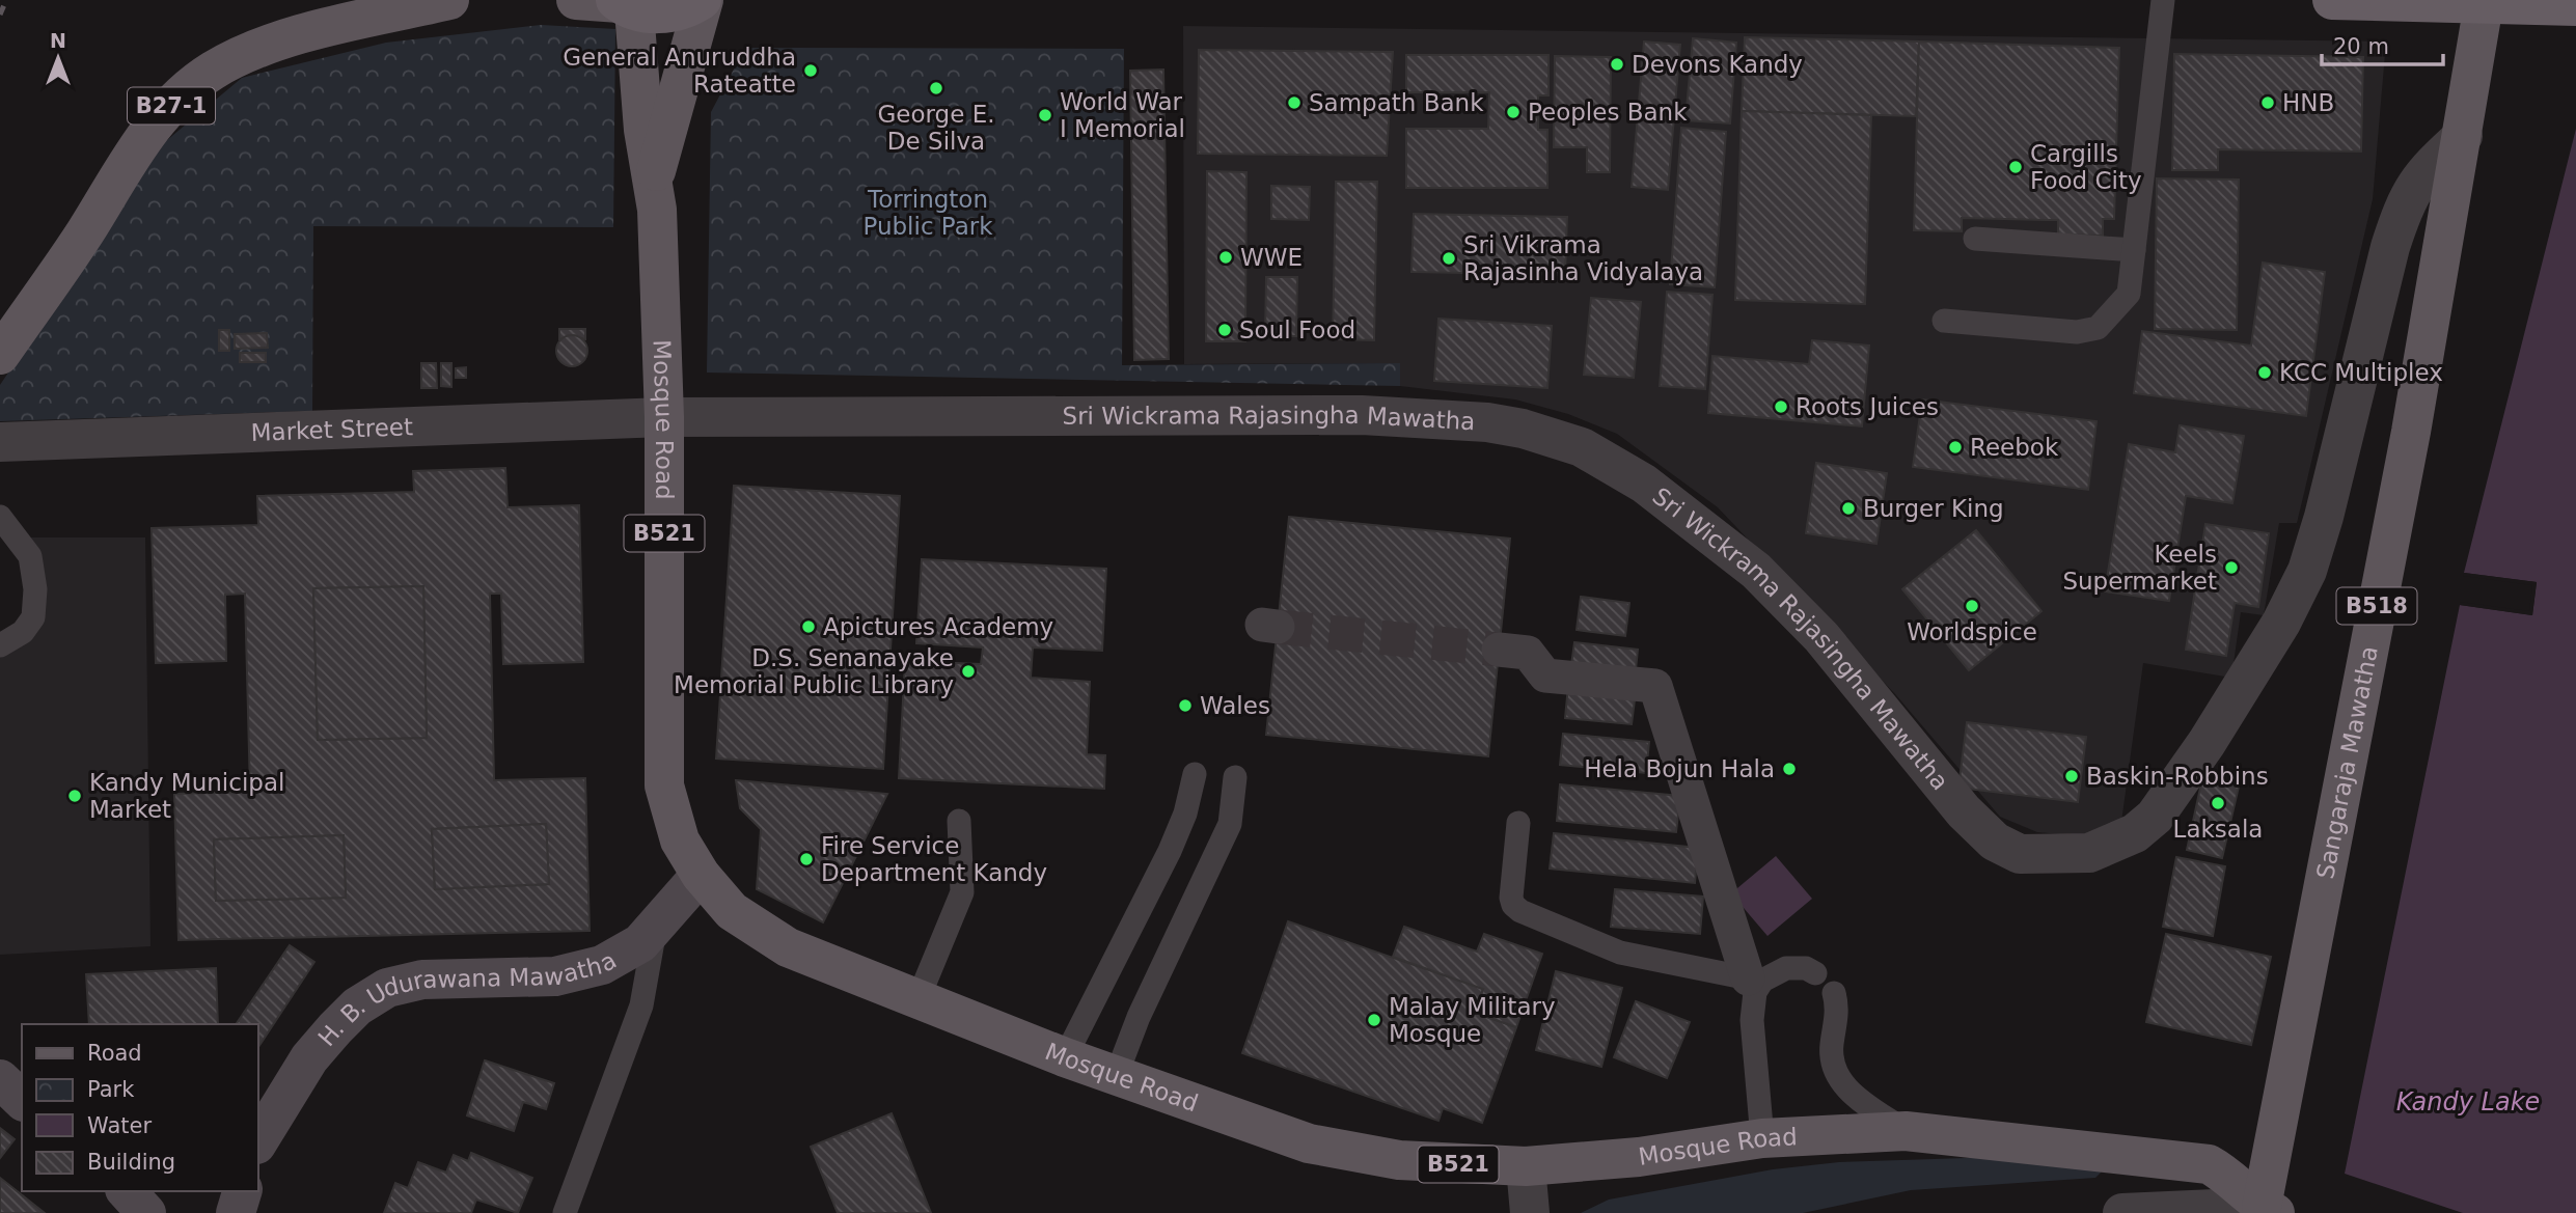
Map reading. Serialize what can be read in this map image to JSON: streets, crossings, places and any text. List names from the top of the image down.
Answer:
{
  "streets": {
    "main road": [
      "B27-1",
      "Mosque Road",
      "B521",
      "B518",
      "Sangaraja Mawatha",
      "H. B. Udurawana Mawatha"
    ],
    "street": ["Sri Wickrama Rajasingha Mawatha", "Market Street"]
  },
  "crossings": [
    ["Mosque Road", "Sri Wickrama Rajasingha Mawatha"],
    ["Mosque Road", "Market Street"],
    ["Mosque Road", "Sangaraja Mawatha"],
    ["Mosque Road", "H. B. Udurawana Mawatha"],
    ["Sri Wickrama Rajasingha Mawatha", "Market Street"],
    ["Sri Wickrama Rajasingha Mawatha", "Sangaraja Mawatha"]
  ],
  "water": ["Kandy Lake"],
  "parks": ["Torrington Public Park"],
  "places": [
    "Devons Kandy",
    "General Anuruddha Rateatte",
    "George E. De Silva",
    "Sampath Bank",
    "HNB",
    "Peoples Bank",
    "World War I Memorial",
    "Cargills Food City",
    "WWE",
    "Sri Vikrama Rajasinha Vidyalaya",
    "Soul Food",
    "KCC Multiplex",
    "Roots Juices",
    "Reebok",
    "Burger King",
    "Keels Supermarket",
    "Worldspice",
    "Apictures Academy",
    "D.S. Senanayake Memorial Public Library",
    "Wales",
    "Hela Bojun Hala",
    "Baskin-Robbins",
    "Kandy Municipal Market",
    "Laksala",
    "Fire Service Department Kandy",
    "Malay Military Mosque"
  ],
  "legend": [
    "Road",
    "Park",
    "Water",
    "Building"
  ],
  "scale_bar": "20 m",
  "north": "top"
}
